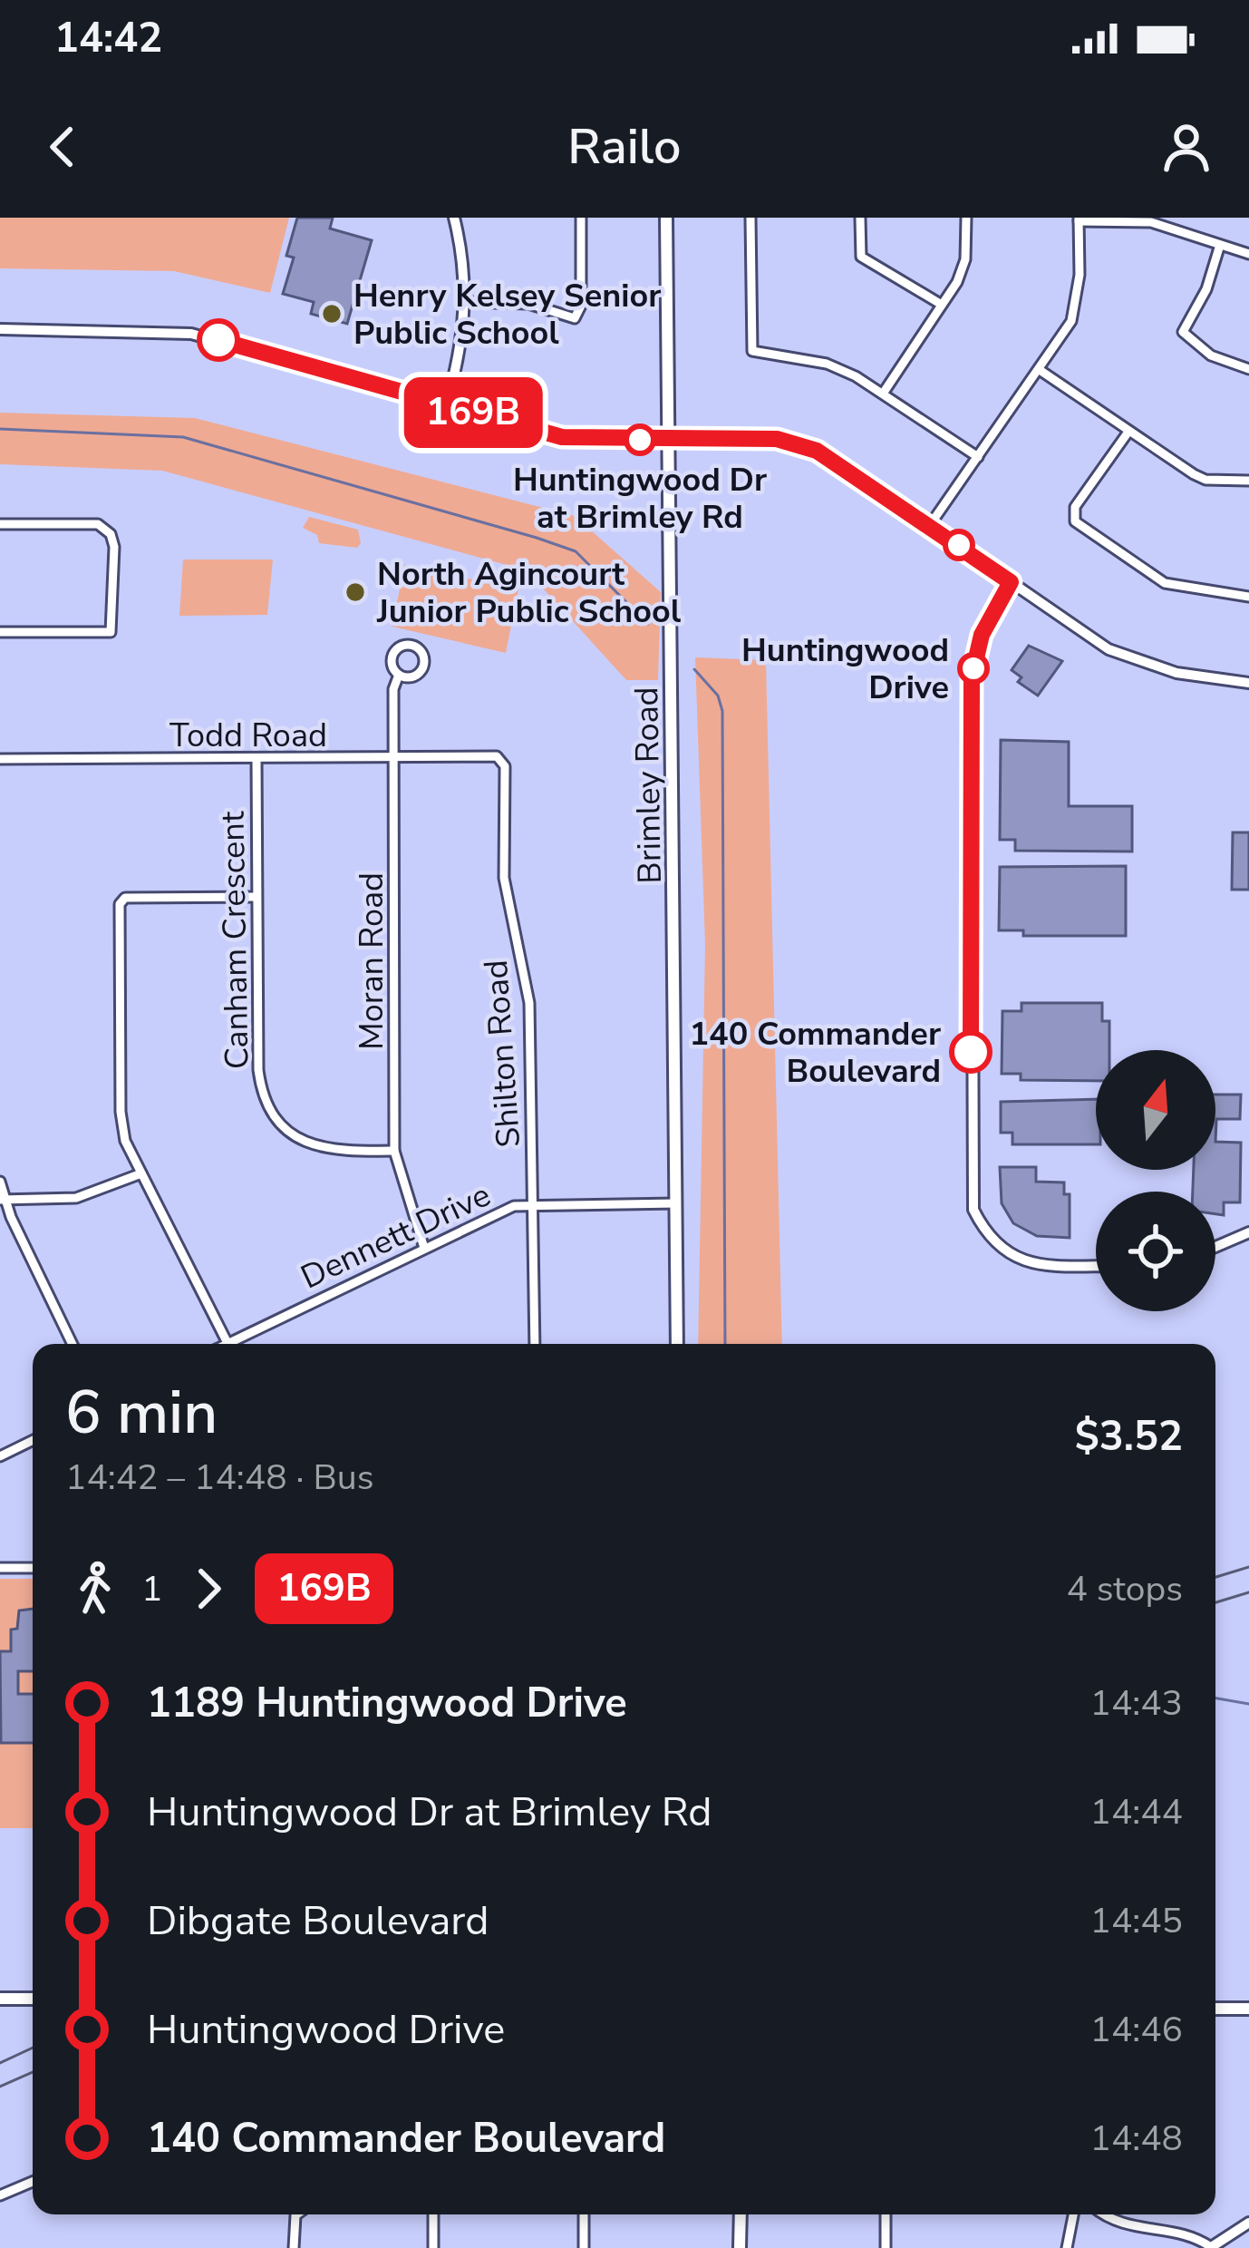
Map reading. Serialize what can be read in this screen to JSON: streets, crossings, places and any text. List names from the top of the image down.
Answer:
{
  "streets": {
    "main road": ["Brimley Road"],
    "street": [
      "Todd Road",
      "Canham Crescent",
      "Moran Road",
      "Shilton Road",
      "Dennett Drive"
    ]
  },
  "crossings": [
    ["Todd Road", "Canham Crescent"],
    ["Todd Road", "Moran Road"],
    ["Todd Road", "Shilton Road"],
    ["Brimley Road", "Dennett Drive"],
    ["Canham Crescent", "Moran Road"],
    ["Moran Road", "Dennett Drive"],
    ["Shilton Road", "Dennett Drive"]
  ],
  "places": [
    "Henry Kelsey Senior Public School",
    "Huntingwood Dr at Brimley Rd",
    "North Agincourt Junior Public School",
    "Huntingwood Drive",
    "140 Commander Boulevard"
  ],
  "lines": ["bus line 169B"],
  "north": "top",
  "page": {
    "status": "14:42",
    "header": "Railo",
    "on_map": "169B",
    "heading": ["6 min", "14:42 – 14:48 · Bus", "$3.52"],
    "legs": ["1", "169B", "4 stops"],
    "list": [
      {
        "name": "1189 Huntingwood Drive",
        "value": "14:43"
      },
      {
        "name": "Huntingwood Dr at Brimley Rd",
        "value": "14:44"
      },
      {
        "name": "Dibgate Boulevard",
        "value": "14:45"
      },
      {
        "name": "Huntingwood Drive",
        "value": "14:46"
      },
      {
        "name": "140 Commander Boulevard",
        "value": "14:48"
      }
    ]
  }
}
